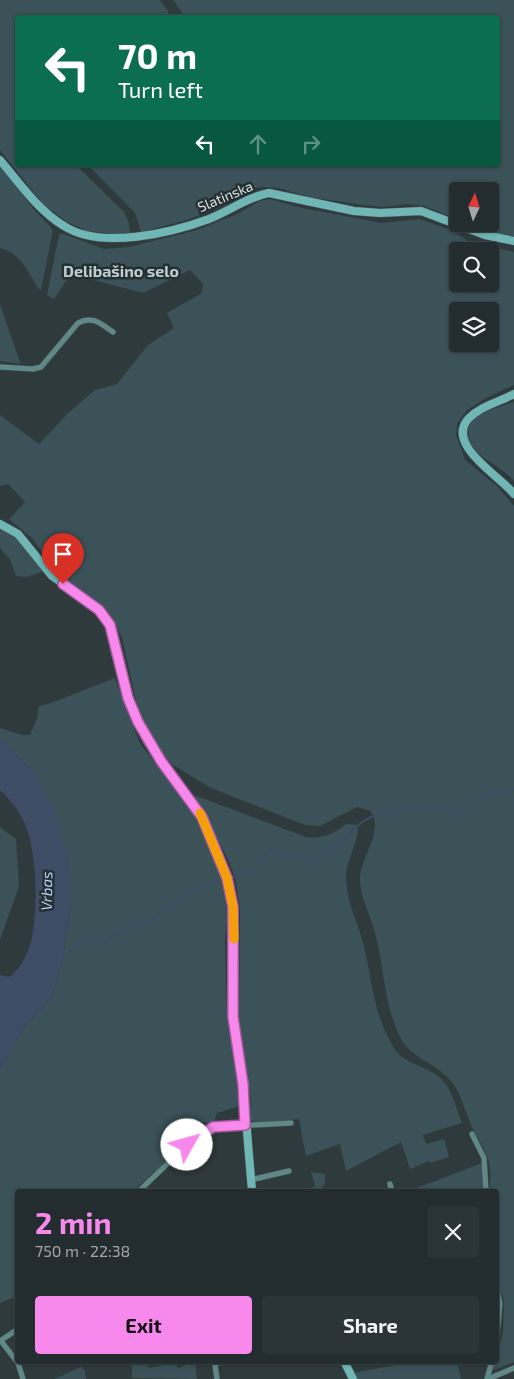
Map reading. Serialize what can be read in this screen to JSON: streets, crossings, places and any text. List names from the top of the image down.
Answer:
{
  "streets": {
    "street": ["Slatinska"]
  },
  "districts": ["Delibašino selo"],
  "water": ["Vrbas"],
  "north": "top",
  "page": {
    "turn": ["70 m", "Turn left"],
    "heading": ["2 min", "750 m · 22:38"],
    "buttons": ["Exit", "Share"]
  }
}
